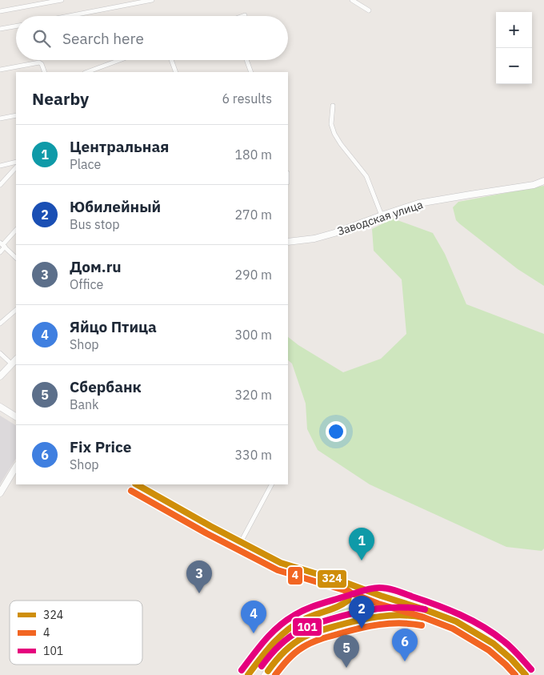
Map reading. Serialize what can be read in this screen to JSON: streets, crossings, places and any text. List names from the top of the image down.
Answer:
{
  "streets": {
    "main road": ["Заводская улица"]
  },
  "lines": ["transit line 324", "transit line 4", "transit line 101"],
  "legend": ["324", "4", "101"],
  "page": {
    "map_buttons": ["+", "−"],
    "search": "Search here",
    "heading": ["Nearby", "6 results"],
    "list": [
      {
        "mark": "1",
        "name": "Центральная",
        "note": "Place",
        "value": "180 m"
      },
      {
        "mark": "2",
        "name": "Юбилейный",
        "note": "Bus stop",
        "value": "270 m"
      },
      {
        "mark": "3",
        "name": "Дом.ru",
        "note": "Office",
        "value": "290 m"
      },
      {
        "mark": "4",
        "name": "Яйцо Птица",
        "note": "Shop",
        "value": "300 m"
      },
      {
        "mark": "5",
        "name": "Сбербанк",
        "note": "Bank",
        "value": "320 m"
      },
      {
        "mark": "6",
        "name": "Fix Price",
        "note": "Shop",
        "value": "330 m"
      }
    ],
    "pins": [
      "1",
      "3",
      "2",
      "4",
      "6",
      "5"
    ]
  }
}
